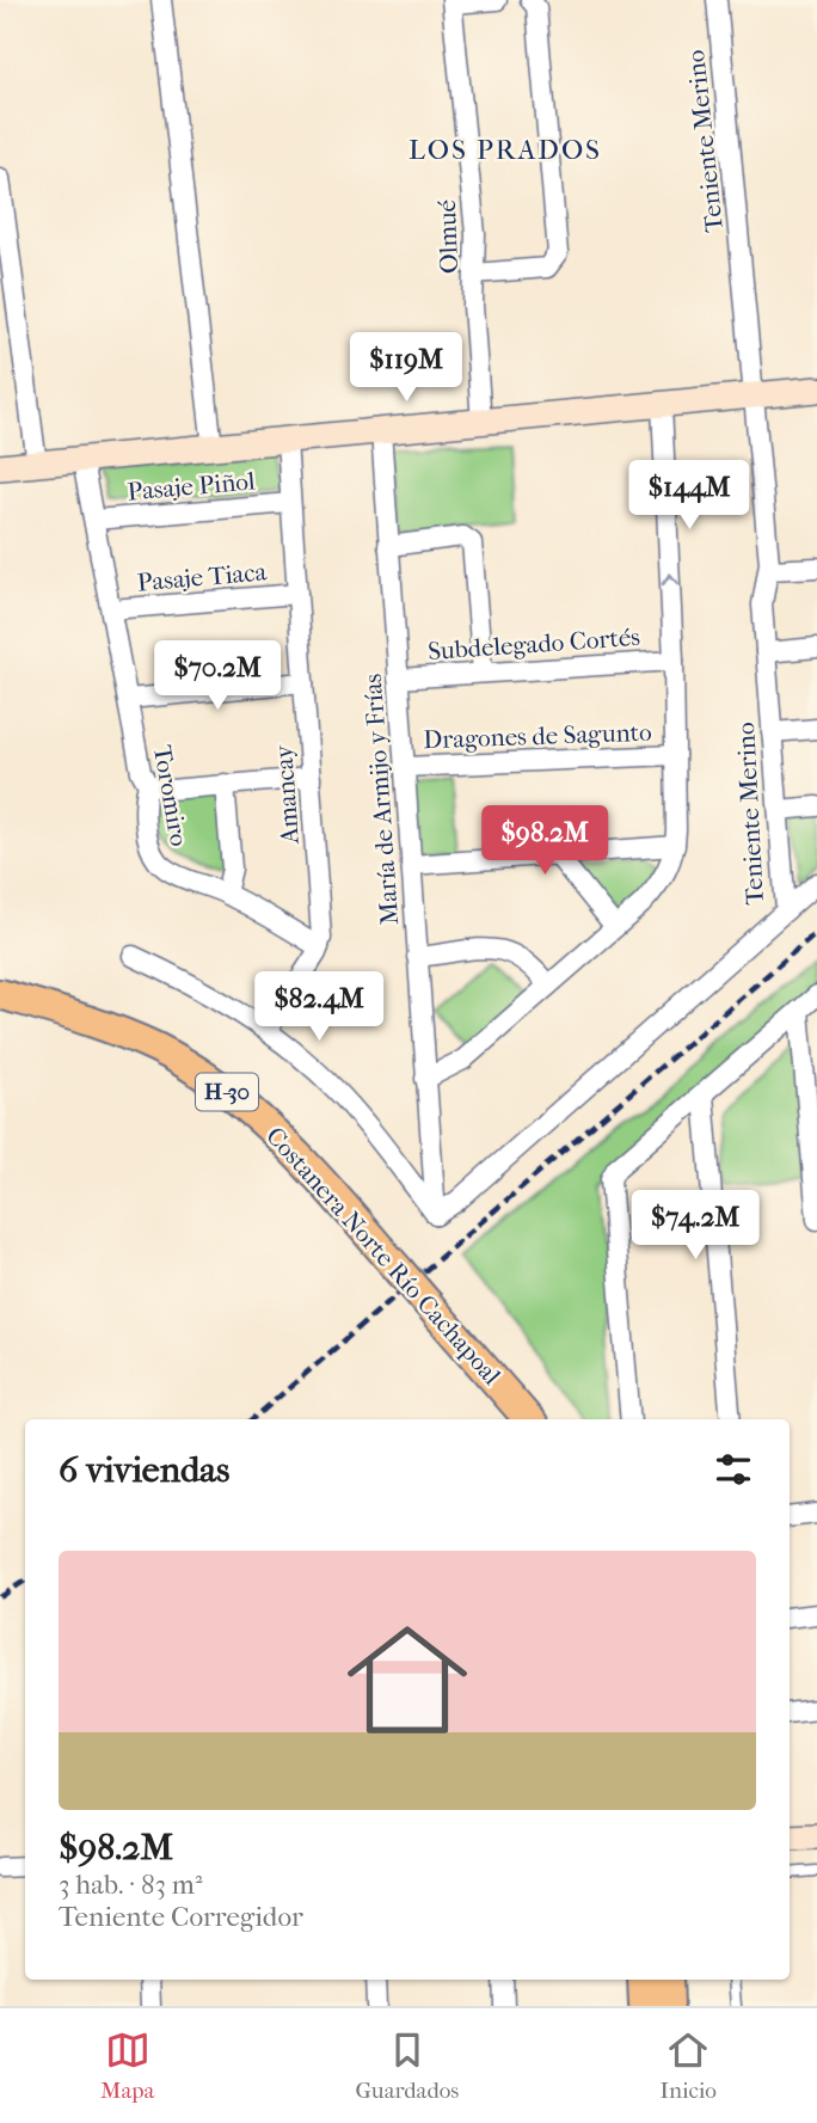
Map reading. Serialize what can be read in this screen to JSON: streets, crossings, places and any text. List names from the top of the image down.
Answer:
{
  "streets": {
    "main road": ["H-30", "Costanera Norte Río Cachapoal"],
    "street": [
      "Teniente Merino",
      "Olmué",
      "Pasaje Piñol",
      "Pasaje Tiaca",
      "Subdelegado Cortés",
      "Dragones de Sagunto",
      "Amancay",
      "Toromiro",
      "María de Armijo y Frías"
    ]
  },
  "crossings": [
    ["Teniente Merino", "María de Armijo y Frías"],
    ["Pasaje Piñol", "Amancay"],
    ["Pasaje Piñol", "Toromiro"],
    ["Pasaje Tiaca", "Amancay"],
    ["Pasaje Tiaca", "Toromiro"],
    ["Subdelegado Cortés", "María de Armijo y Frías"],
    ["Dragones de Sagunto", "María de Armijo y Frías"],
    ["Amancay", "Toromiro"]
  ],
  "districts": ["LOS PRADOS"],
  "page": {
    "price": [
      "$119M",
      "$144M",
      "$70.2M",
      "$98.2M",
      "$82.4M",
      "$74.2M"
    ],
    "heading": "6 viviendas",
    "list": [
      {
        "name": "$98.2M",
        "note": "3 hab. · 83 m² · Teniente Corregidor"
      }
    ],
    "tabs": ["Mapa", "Guardados", "Inicio"]
  }
}
